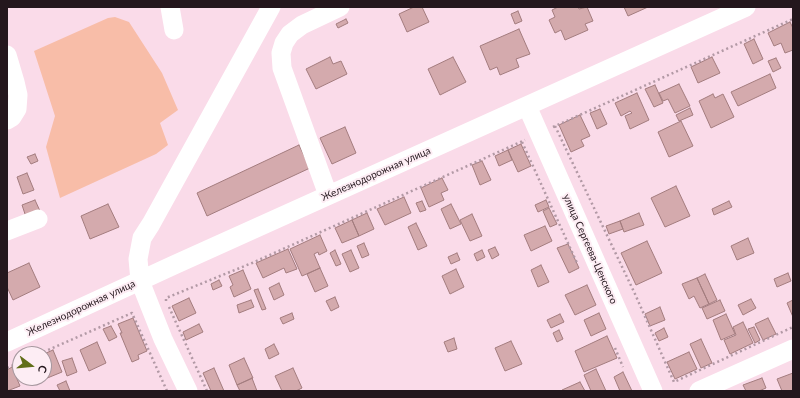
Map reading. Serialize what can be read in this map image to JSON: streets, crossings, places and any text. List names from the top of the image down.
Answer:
{
  "streets": {
    "street": ["Железнодорожная улица", "улица Сергеева-Ценского"]
  },
  "crossings": [
    ["Железнодорожная улица", "улица Сергеева-Ценского"]
  ],
  "north": "right"
}
